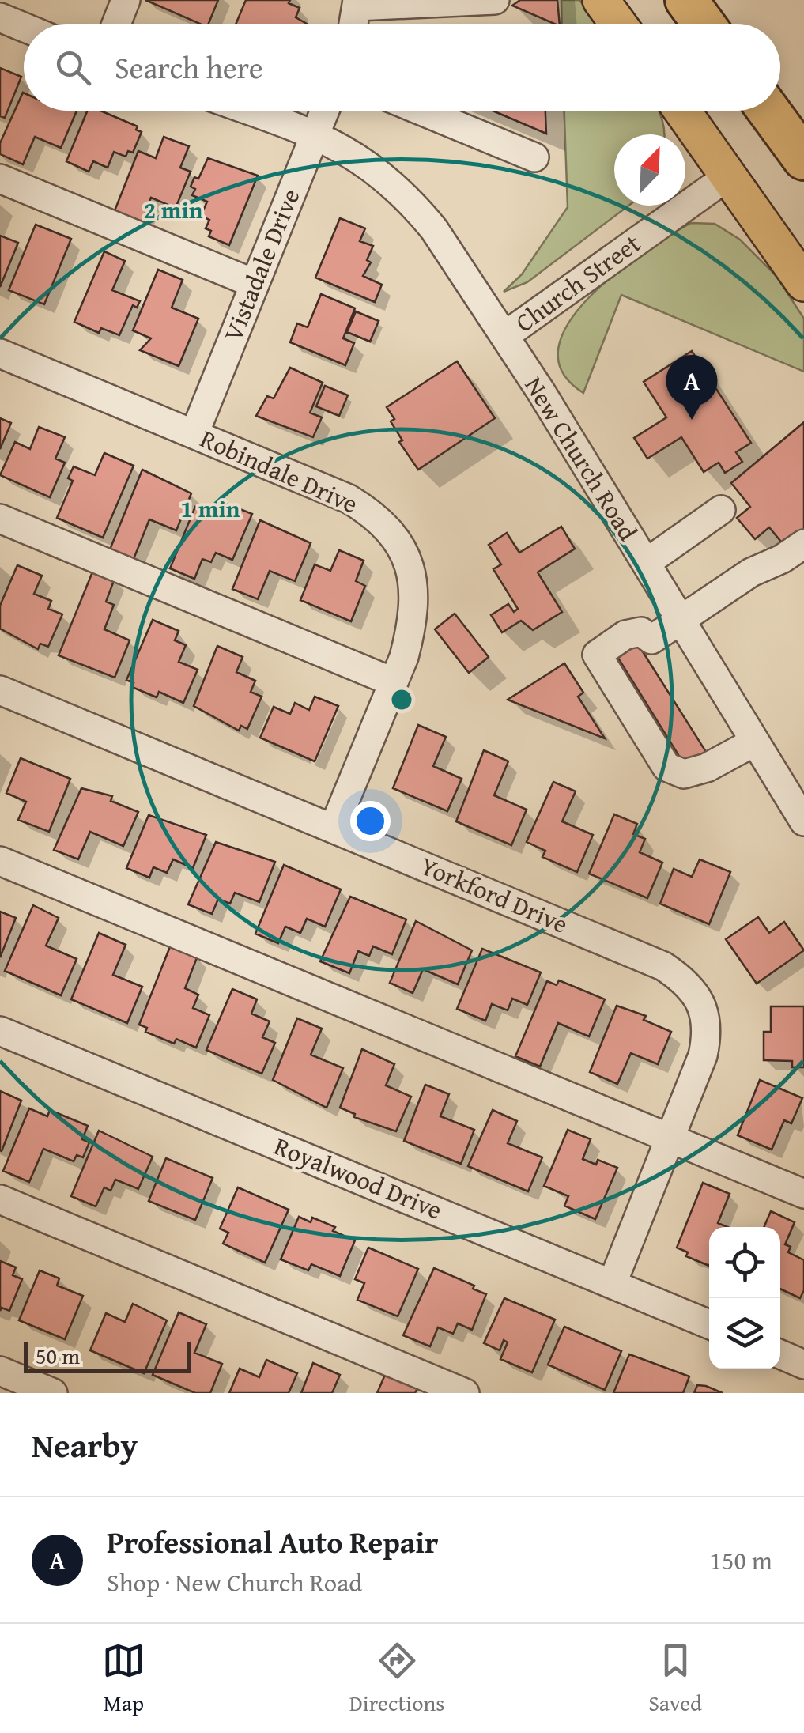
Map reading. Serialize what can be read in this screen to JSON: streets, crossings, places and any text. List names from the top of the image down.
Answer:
{
  "streets": {
    "street": [
      "Vistadale Drive",
      "Church Street",
      "New Church Road",
      "Robindale Drive",
      "Yorkford Drive",
      "Royalwood Drive"
    ]
  },
  "crossings": [
    ["Vistadale Drive", "New Church Road"],
    ["Vistadale Drive", "Robindale Drive"],
    ["Church Street", "New Church Road"],
    ["Robindale Drive", "Yorkford Drive"],
    ["Yorkford Drive", "Royalwood Drive"]
  ],
  "scale_bar": "50 m",
  "north": "top right",
  "page": {
    "search": "Search here",
    "pins": "A",
    "scale": "50 m",
    "heading": "Nearby",
    "list": [
      {
        "mark": "A",
        "name": "Professional Auto Repair",
        "note": "Shop · New Church Road",
        "value": "150 m"
      }
    ],
    "nav": ["Map", "Directions", "Saved"]
  },
  "rings": ["2 min", "1 min"]
}
